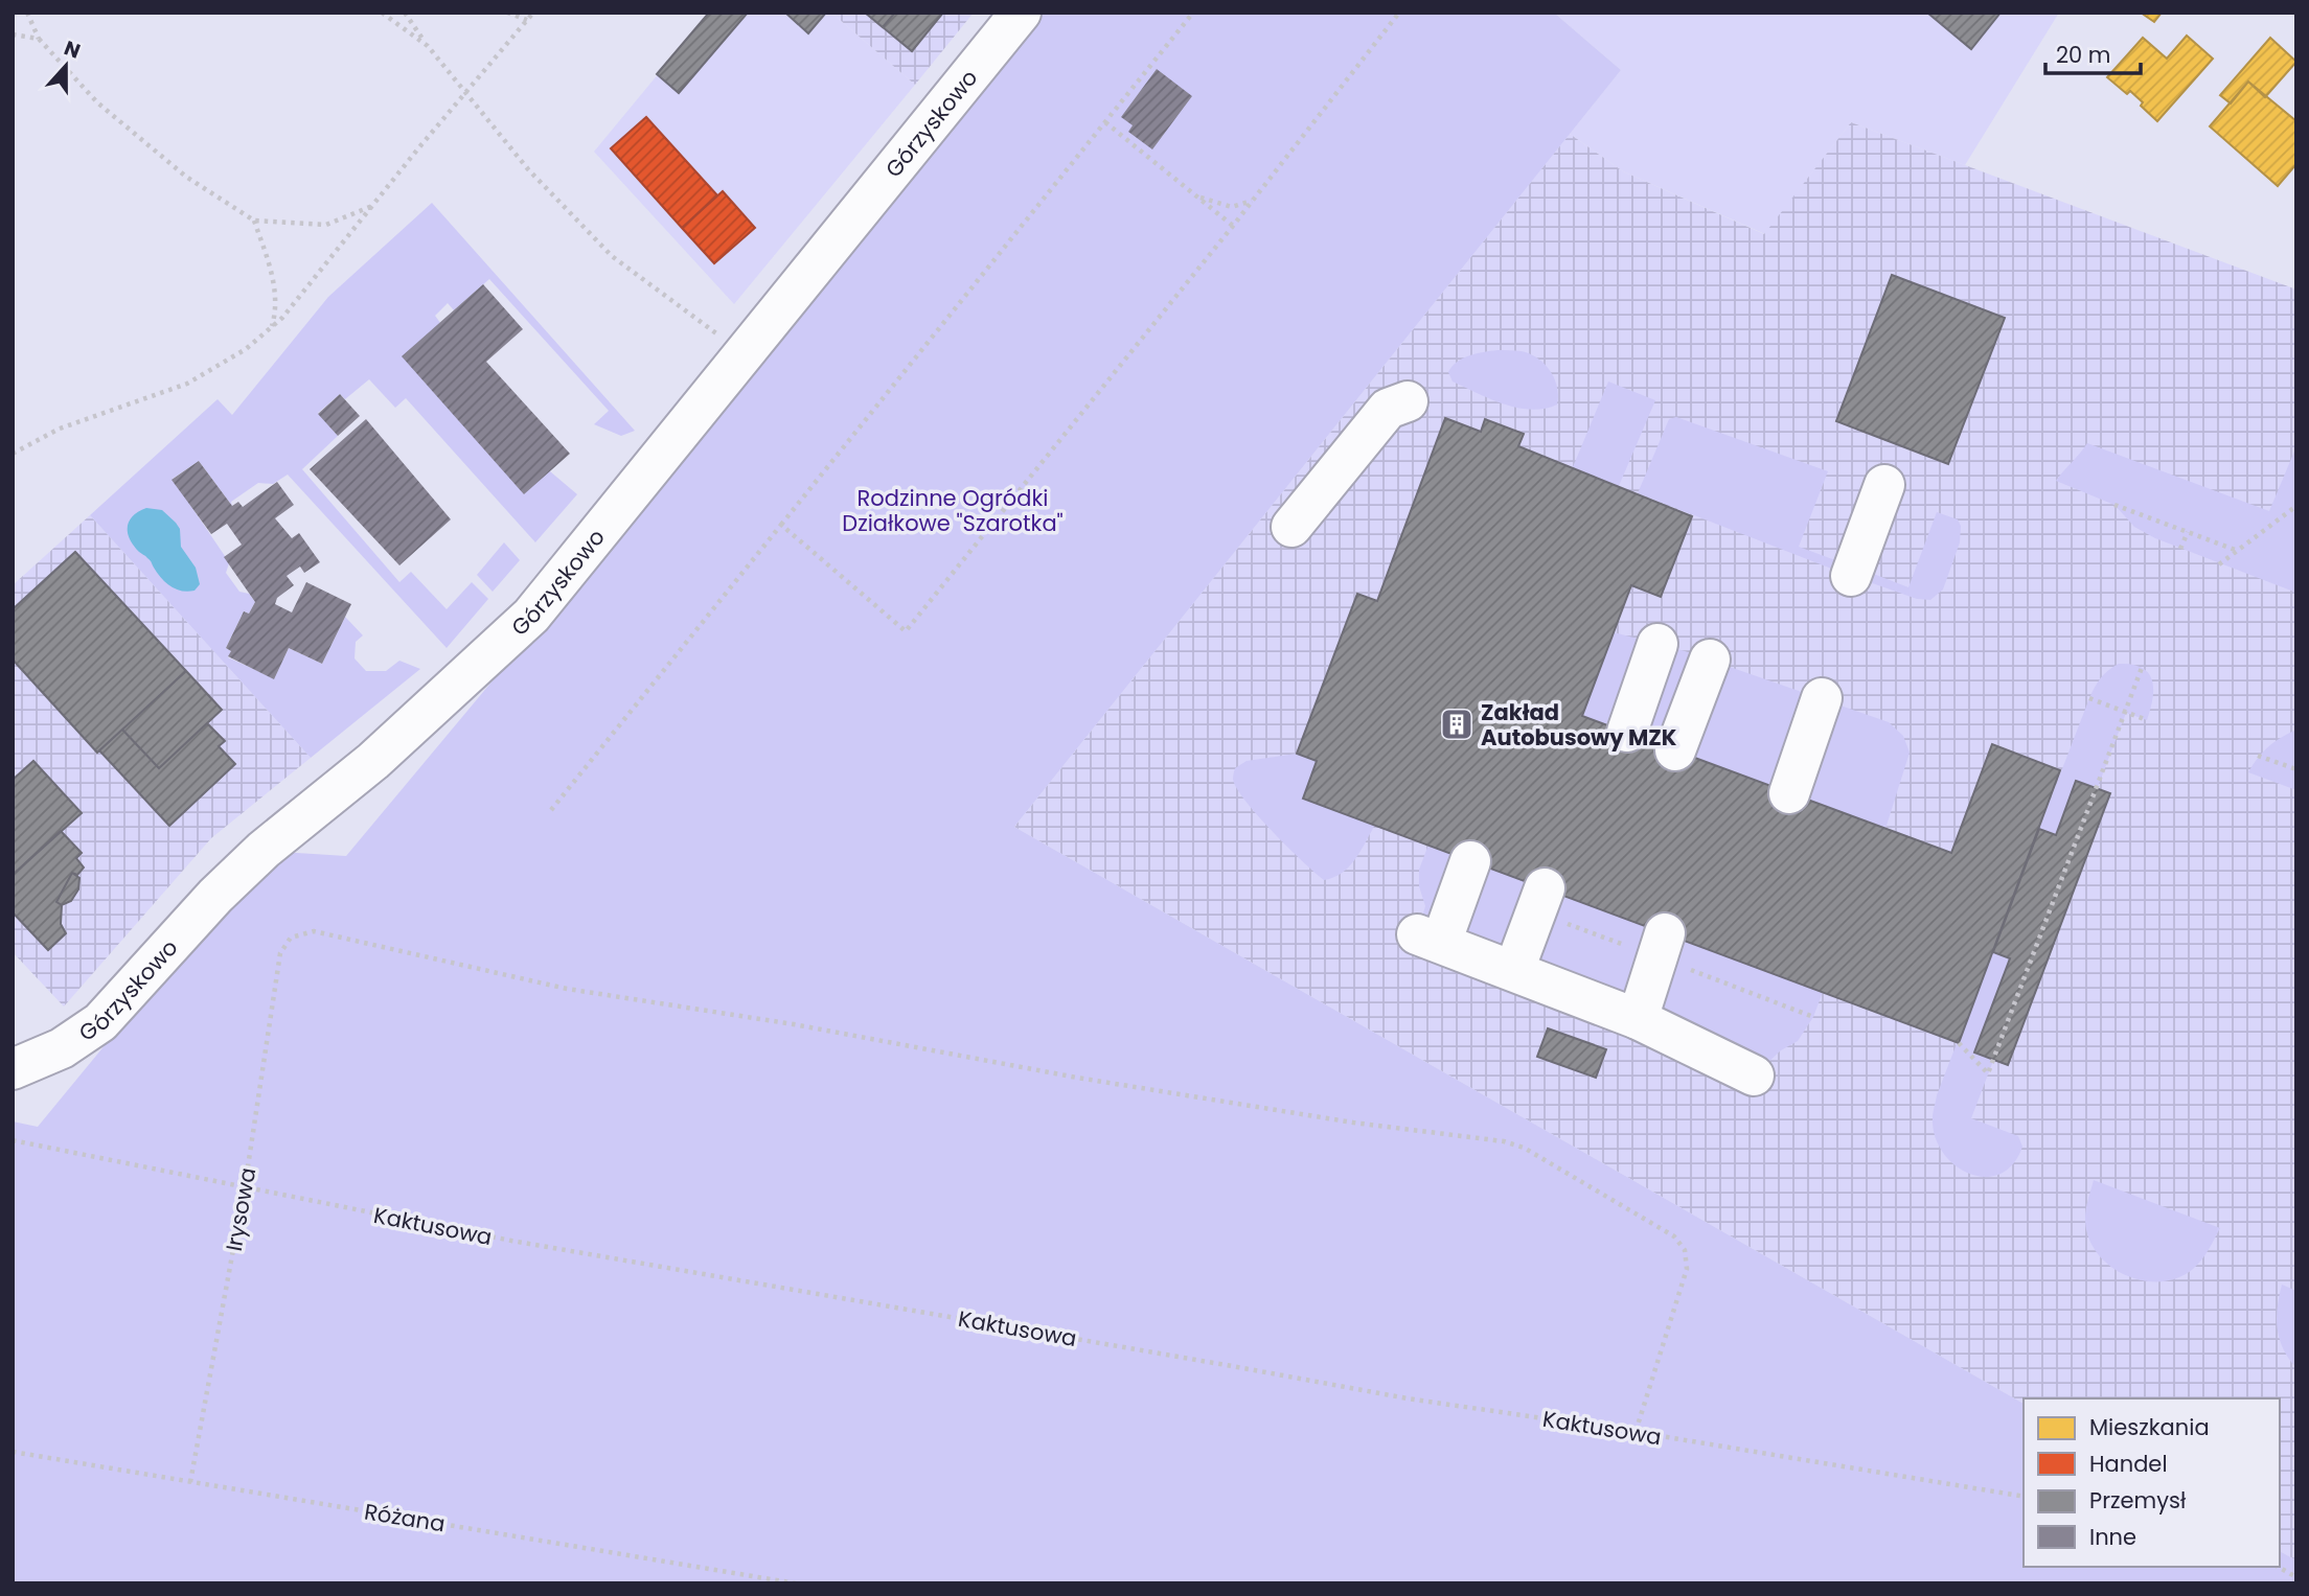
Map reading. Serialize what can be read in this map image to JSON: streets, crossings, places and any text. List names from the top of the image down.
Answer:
{
  "streets": {
    "street": ["Górzyskowo"],
    "path": ["Irysowa", "Kaktusowa", "Różana"]
  },
  "crossings": [
    ["Irysowa", "Kaktusowa"],
    ["Irysowa", "Różana"]
  ],
  "parks": ["Rodzinne Ogródki Działkowe \"Szarotka\""],
  "places": {
    "building": ["Zakład Autobusowy MZK"]
  },
  "legend": [
    "Mieszkania",
    "Handel",
    "Przemysł",
    "Inne"
  ],
  "scale_bar": "20 m",
  "north": "top"
}
